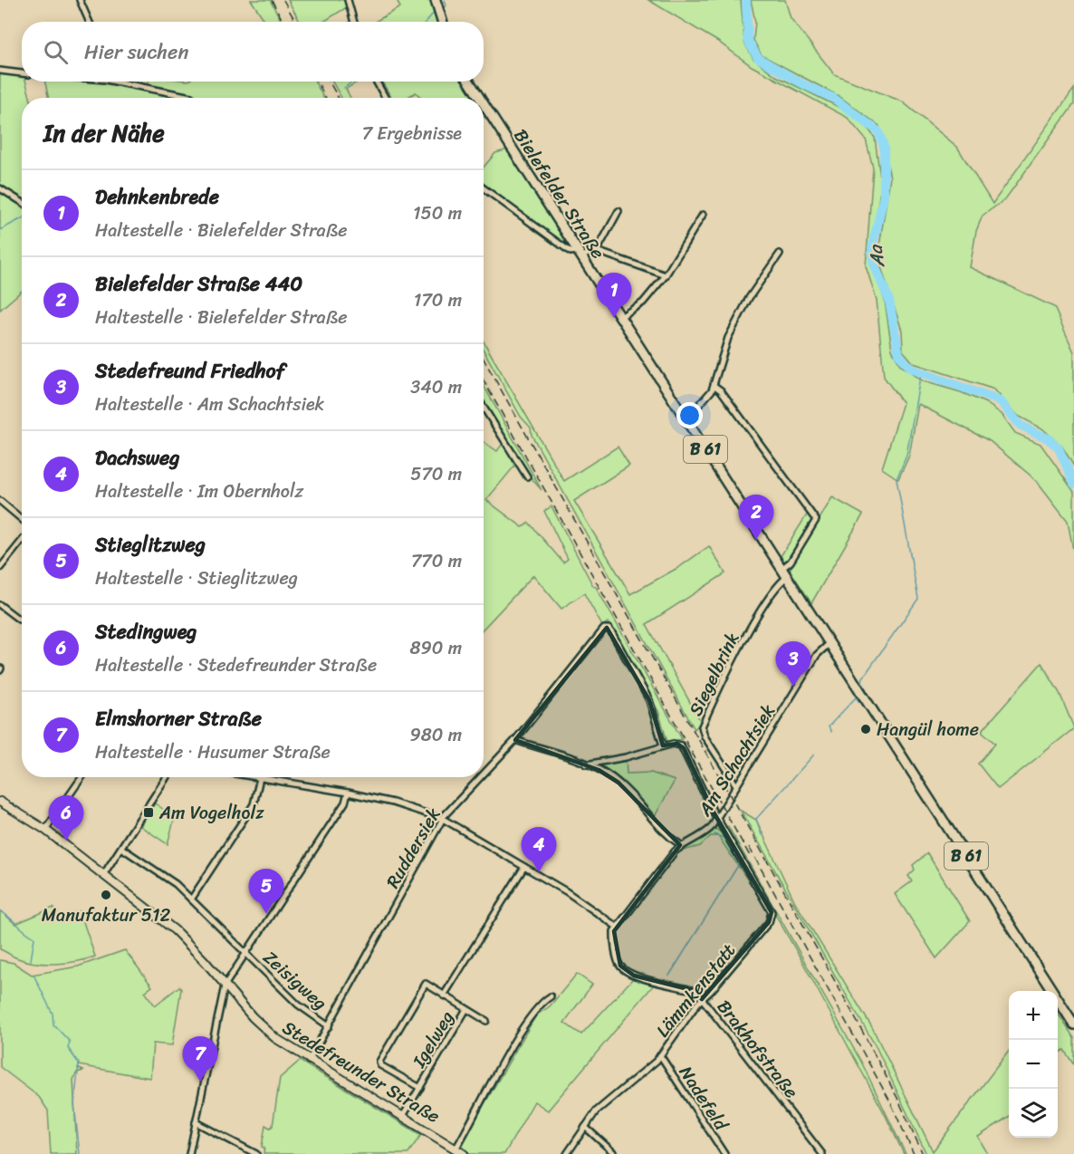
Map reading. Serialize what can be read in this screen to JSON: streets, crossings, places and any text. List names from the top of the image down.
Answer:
{
  "streets": {
    "main road": ["Bielefelder Straße", "B 61"],
    "street": [
      "Siegelbrink",
      "Am Schachtsiek",
      "Ruddersiek",
      "Zeisigweg",
      "Lämmkenstatt",
      "Igelweg",
      "Brakhofstraße",
      "Stedefreunder Straße",
      "Nadefeld"
    ]
  },
  "crossings": [
    ["Bielefelder Straße", "Siegelbrink"],
    ["Bielefelder Straße", "Am Schachtsiek"],
    ["Siegelbrink", "Am Schachtsiek"],
    ["Am Schachtsiek", "Lämmkenstatt"],
    ["Am Schachtsiek", "Brakhofstraße"],
    ["Ruddersiek", "Zeisigweg"],
    ["Ruddersiek", "Stedefreunder Straße"],
    ["Lämmkenstatt", "Brakhofstraße"],
    ["Lämmkenstatt", "Nadefeld"],
    ["Igelweg", "Stedefreunder Straße"]
  ],
  "water": ["Aa"],
  "places": {
    "other": ["Hangül home", "Manufaktur 512"],
    "transit": ["Am Vogelholz"]
  },
  "page": {
    "search": "Hier suchen",
    "heading": ["In der Nähe", "7 Ergebnisse"],
    "list": [
      {
        "mark": "1",
        "name": "Dehnkenbrede",
        "note": "Haltestelle · Bielefelder Straße",
        "value": "150 m"
      },
      {
        "mark": "2",
        "name": "Bielefelder Straße 440",
        "note": "Haltestelle · Bielefelder Straße",
        "value": "170 m"
      },
      {
        "mark": "3",
        "name": "Stedefreund Friedhof",
        "note": "Haltestelle · Am Schachtsiek",
        "value": "340 m"
      },
      {
        "mark": "4",
        "name": "Dachsweg",
        "note": "Haltestelle · Im Obernholz",
        "value": "570 m"
      },
      {
        "mark": "5",
        "name": "Stieglitzweg",
        "note": "Haltestelle · Stieglitzweg",
        "value": "770 m"
      },
      {
        "mark": "6",
        "name": "Stedingweg",
        "note": "Haltestelle · Stedefreunder Straße",
        "value": "890 m"
      },
      {
        "mark": "7",
        "name": "Elmshorner Straße",
        "note": "Haltestelle · Husumer Straße",
        "value": "980 m"
      }
    ],
    "pins": [
      "1",
      "2",
      "3",
      "6",
      "4",
      "5",
      "7"
    ],
    "map_buttons": ["+", "−"]
  }
}
